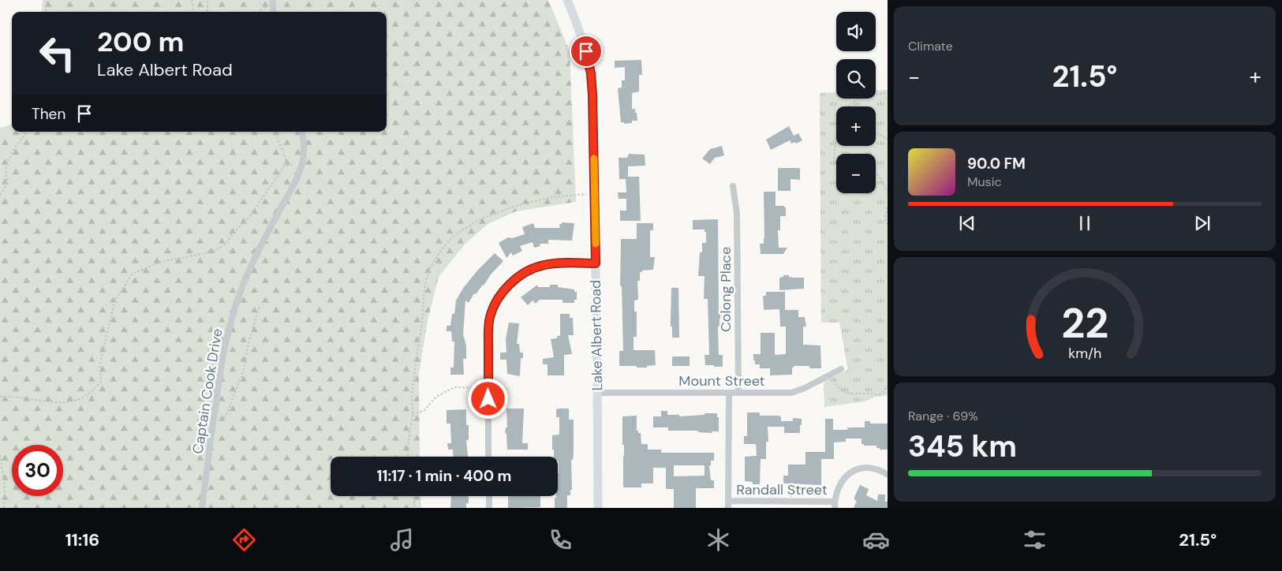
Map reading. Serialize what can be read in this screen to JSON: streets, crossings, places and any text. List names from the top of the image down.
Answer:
{
  "streets": {
    "main road": ["Lake Albert Road"],
    "street": [
      "Colong Place",
      "Mount Street",
      "Captain Cook Drive",
      "Randall Street"
    ]
  },
  "crossings": [
    ["Colong Place", "Mount Street"],
    ["Lake Albert Road", "Mount Street"]
  ],
  "page": {
    "tile": [
      "Climate",
      ["Range · 69%", "345 km"]
    ],
    "map_buttons": ["+", "−"],
    "turn": ["200 m", "Lake Albert Road"],
    "heat": ["−", "21.5°", "+"],
    "then": "Then",
    "song": ["90.0 FM", "Music"],
    "limit": "30",
    "trip": "11:17 · 1 min · 400 m",
    "tabs": ["11:16", "21.5°"],
    "gauge": ["22", "km/h"]
  }
}
